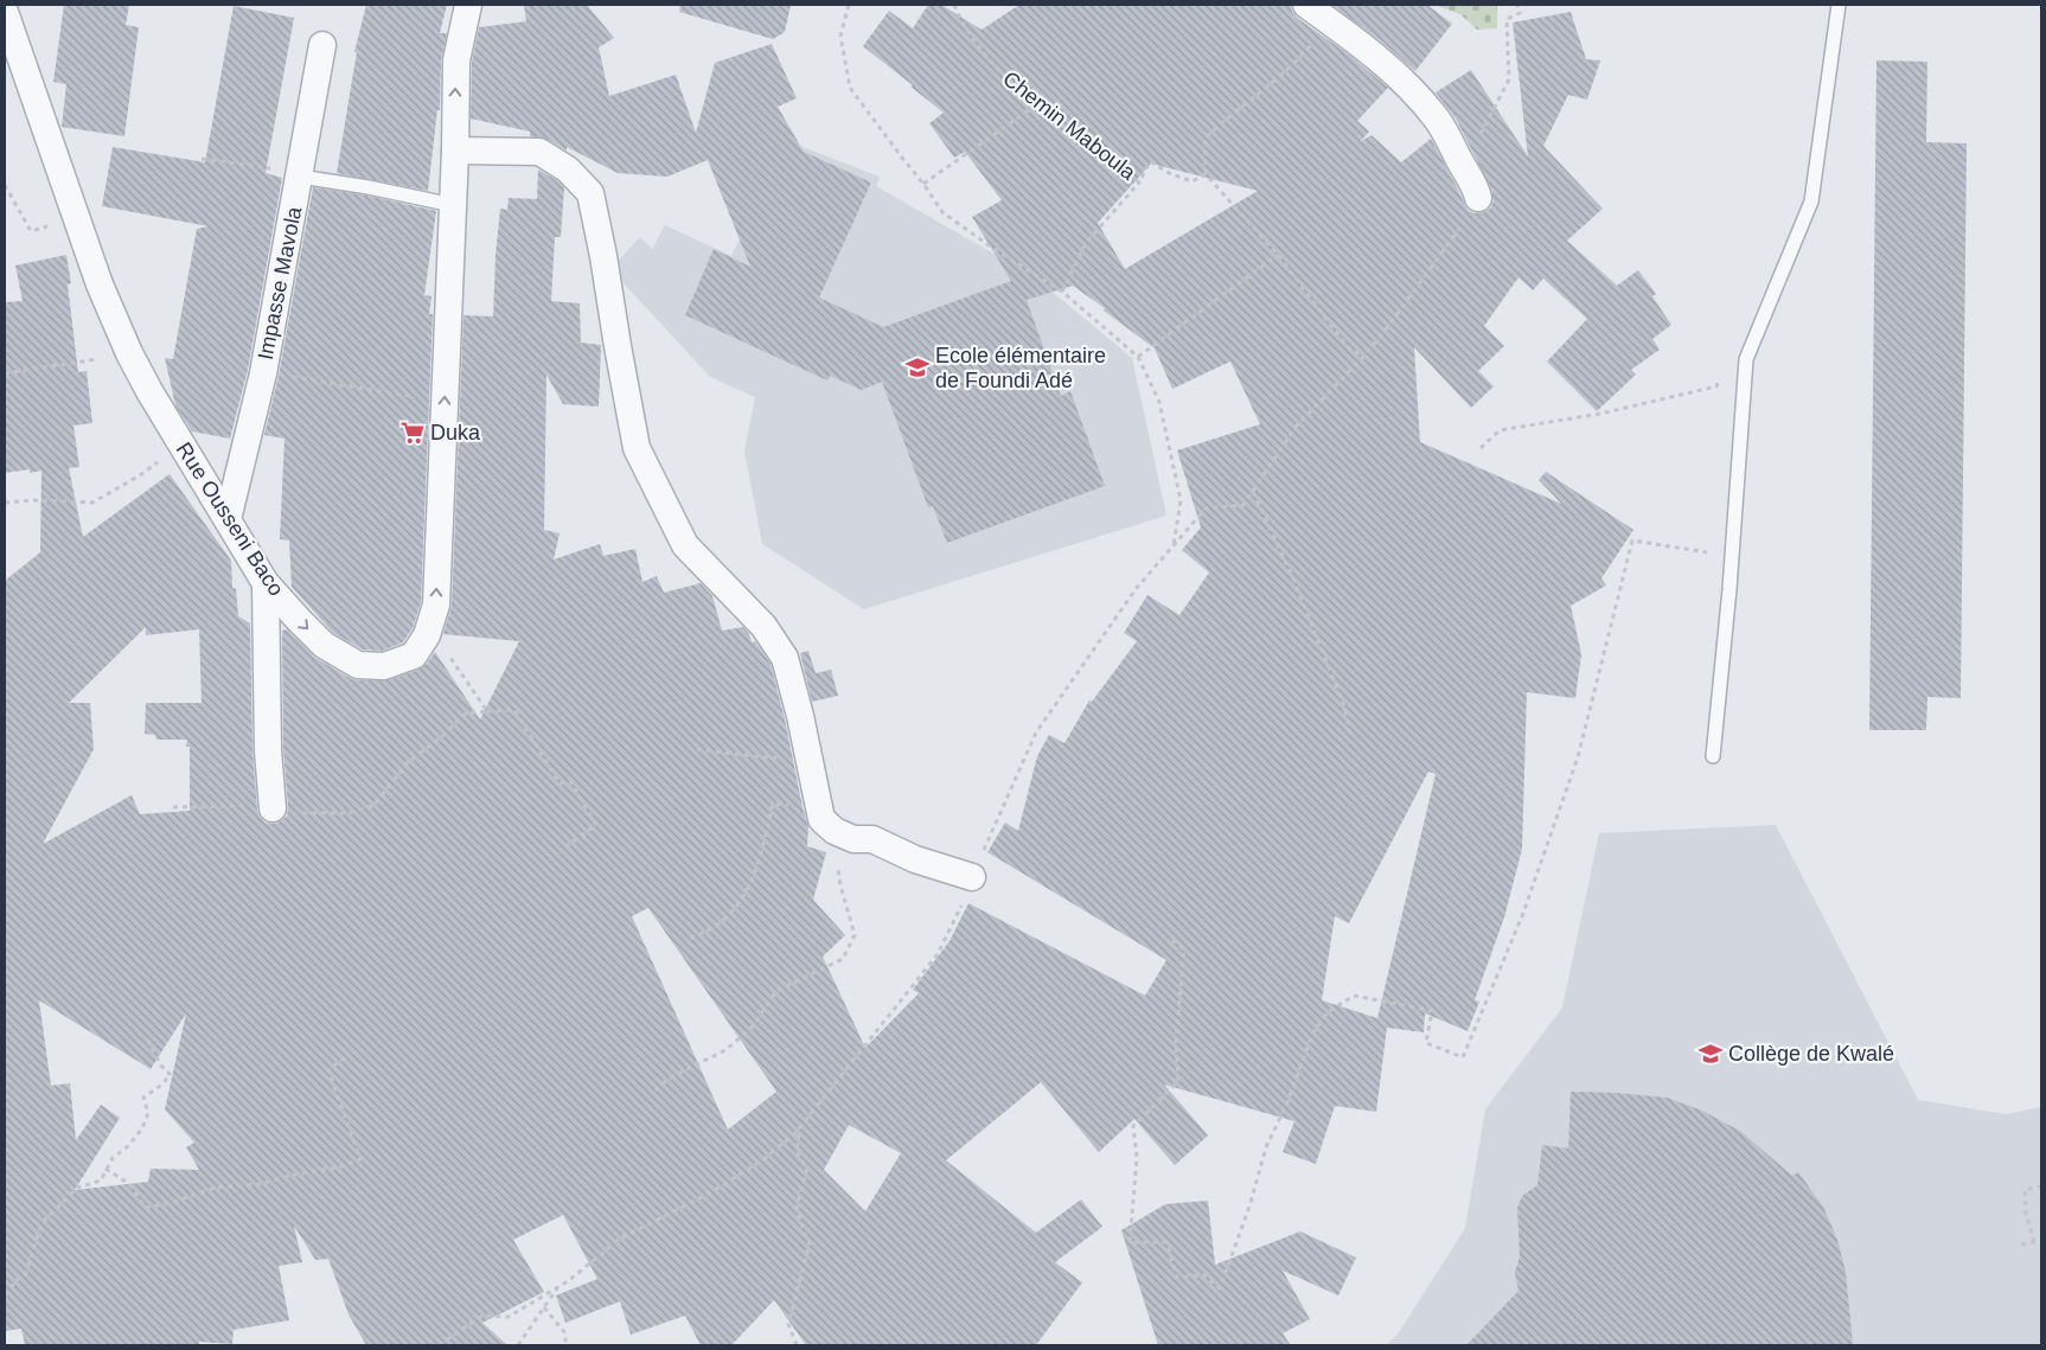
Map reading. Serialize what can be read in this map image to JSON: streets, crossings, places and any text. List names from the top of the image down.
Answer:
{
  "streets": {
    "street": ["Impasse Mavola", "Rue Ousseni Baco"],
    "path": ["Chemin Maboula"]
  },
  "crossings": [
    ["Impasse Mavola", "Rue Ousseni Baco"]
  ],
  "places": {
    "school or university": ["Ecole élémentaire de Foundi Adé", "Collège de Kwalé"],
    "supermarket": ["Duka"]
  }
}
